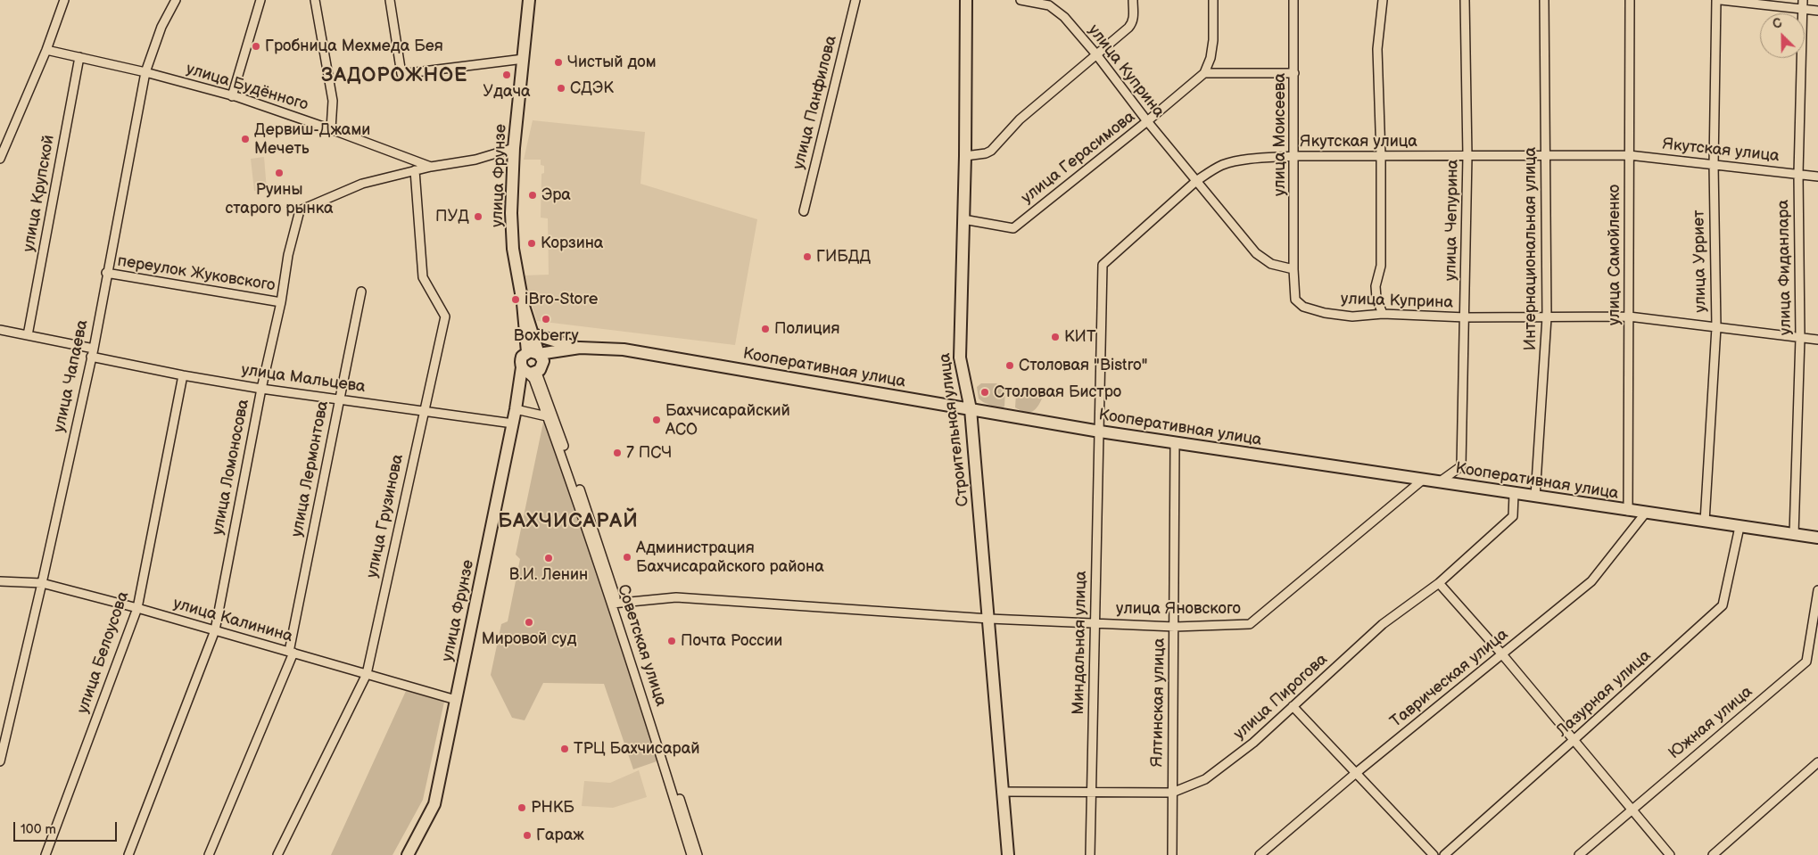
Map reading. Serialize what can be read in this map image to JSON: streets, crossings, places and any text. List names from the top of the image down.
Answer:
{
  "streets": {
    "main road": ["улица Фрунзе", "Кооперативная улица", "Строительная улица"],
    "street": [
      "улица Куприна",
      "улица Будённого",
      "улица Панфилова",
      "улица Моисеева",
      "Якутская улица",
      "улица Герасимова",
      "улица Крупской",
      "улица Чепурина",
      "Интернациональная улица",
      "улица Самойленко",
      "улица Урриет",
      "улица Фиданлара",
      "переулок Жуковского",
      "улица Чапаева",
      "улица Мальцева",
      "улица Ломоносова",
      "улица Лермонтова",
      "улица Грузинова",
      "улица Яновского",
      "улица Калинина",
      "Миндальная улица",
      "Советская улица",
      "улица Белоусова",
      "Таврическая улица",
      "Лазурная улица",
      "улица Пирогова",
      "Ялтинская улица",
      "Южная улица"
    ]
  },
  "crossings": [
    ["улица Куприна", "улица Моисеева"],
    ["улица Куприна", "Якутская улица"],
    ["улица Куприна", "улица Герасимова"],
    ["улица Куприна", "улица Чепурина"],
    ["улица Куприна", "Интернациональная улица"],
    ["улица Куприна", "улица Самойленко"],
    ["улица Куприна", "улица Урриет"],
    ["улица Куприна", "улица Фиданлара"],
    ["улица Будённого", "улица Фрунзе"],
    ["улица Будённого", "улица Крупской"],
    ["улица Будённого", "улица Чапаева"],
    ["улица Будённого", "улица Ломоносова"],
    ["улица Моисеева", "Якутская улица"],
    ["Якутская улица", "улица Чепурина"],
    ["Якутская улица", "Интернациональная улица"],
    ["Якутская улица", "улица Самойленко"],
    ["Якутская улица", "улица Урриет"],
    ["Якутская улица", "улица Фиданлара"],
    ["Якутская улица", "Кооперативная улица"],
    ["Якутская улица", "Миндальная улица"],
    ["улица Герасимова", "Строительная улица"],
    ["улица Фрунзе", "Кооперативная улица"],
    ["улица Фрунзе", "улица Мальцева"],
    ["улица Фрунзе", "улица Калинина"],
    ["улица Фрунзе", "Советская улица"],
    ["улица Чепурина", "Кооперативная улица"],
    ["Интернациональная улица", "Кооперативная улица"],
    ["улица Самойленко", "Кооперативная улица"],
    ["улица Урриет", "Кооперативная улица"],
    ["улица Фиданлара", "Кооперативная улица"],
    ["переулок Жуковского", "улица Чапаева"],
    ["переулок Жуковского", "улица Ломоносова"],
    ["Кооперативная улица", "Строительная улица"],
    ["Кооперативная улица", "улица Яновского"],
    ["Кооперативная улица", "Миндальная улица"],
    ["Кооперативная улица", "Таврическая улица"],
    ["Кооперативная улица", "Лазурная улица"],
    ["Кооперативная улица", "улица Пирогова"],
    ["Кооперативная улица", "Ялтинская улица"],
    ["улица Чапаева", "улица Мальцева"],
    ["улица Чапаева", "улица Калинина"],
    ["улица Мальцева", "улица Ломоносова"],
    ["улица Мальцева", "улица Лермонтова"],
    ["улица Мальцева", "улица Грузинова"],
    ["улица Мальцева", "улица Белоусова"],
    ["Строительная улица", "улица Яновского"],
    ["Строительная улица", "улица Пирогова"],
    ["улица Ломоносова", "улица Грузинова"],
    ["улица Ломоносова", "улица Калинина"],
    ["улица Лермонтова", "улица Калинина"],
    ["улица Грузинова", "улица Калинина"],
    ["улица Яновского", "Миндальная улица"],
    ["улица Яновского", "Советская улица"],
    ["улица Яновского", "Ялтинская улица"],
    ["улица Калинина", "улица Белоусова"],
    ["Миндальная улица", "улица Пирогова"],
    ["улица Пирогова", "Ялтинская улица"]
  ],
  "districts": ["ЗАДОРОЖНОЕ", "БАХЧИСАРАЙ"],
  "places": [
    "Гробница Мехмеда Бея",
    "Чистый дом",
    "Удача",
    "СДЭК",
    "Дервиш-Джами Мечеть",
    "Руины старого рынка",
    "Эра",
    "ПУД",
    "Корзина",
    "ГИБДД",
    "iBro-Store",
    "Boxberry",
    "Полиция",
    "КИТ",
    "Столовая \"Bistro\"",
    "Столовая Бистро",
    "Бахчисарайский АСО",
    "7 ПСЧ",
    "Администрация Бахчисарайского района",
    "В.И. Ленин",
    "Мировой суд",
    "Почта России",
    "ТРЦ Бахчисарай",
    "РНКБ",
    "Гараж"
  ],
  "scale_bar": "100 m",
  "north": "top left"
}
